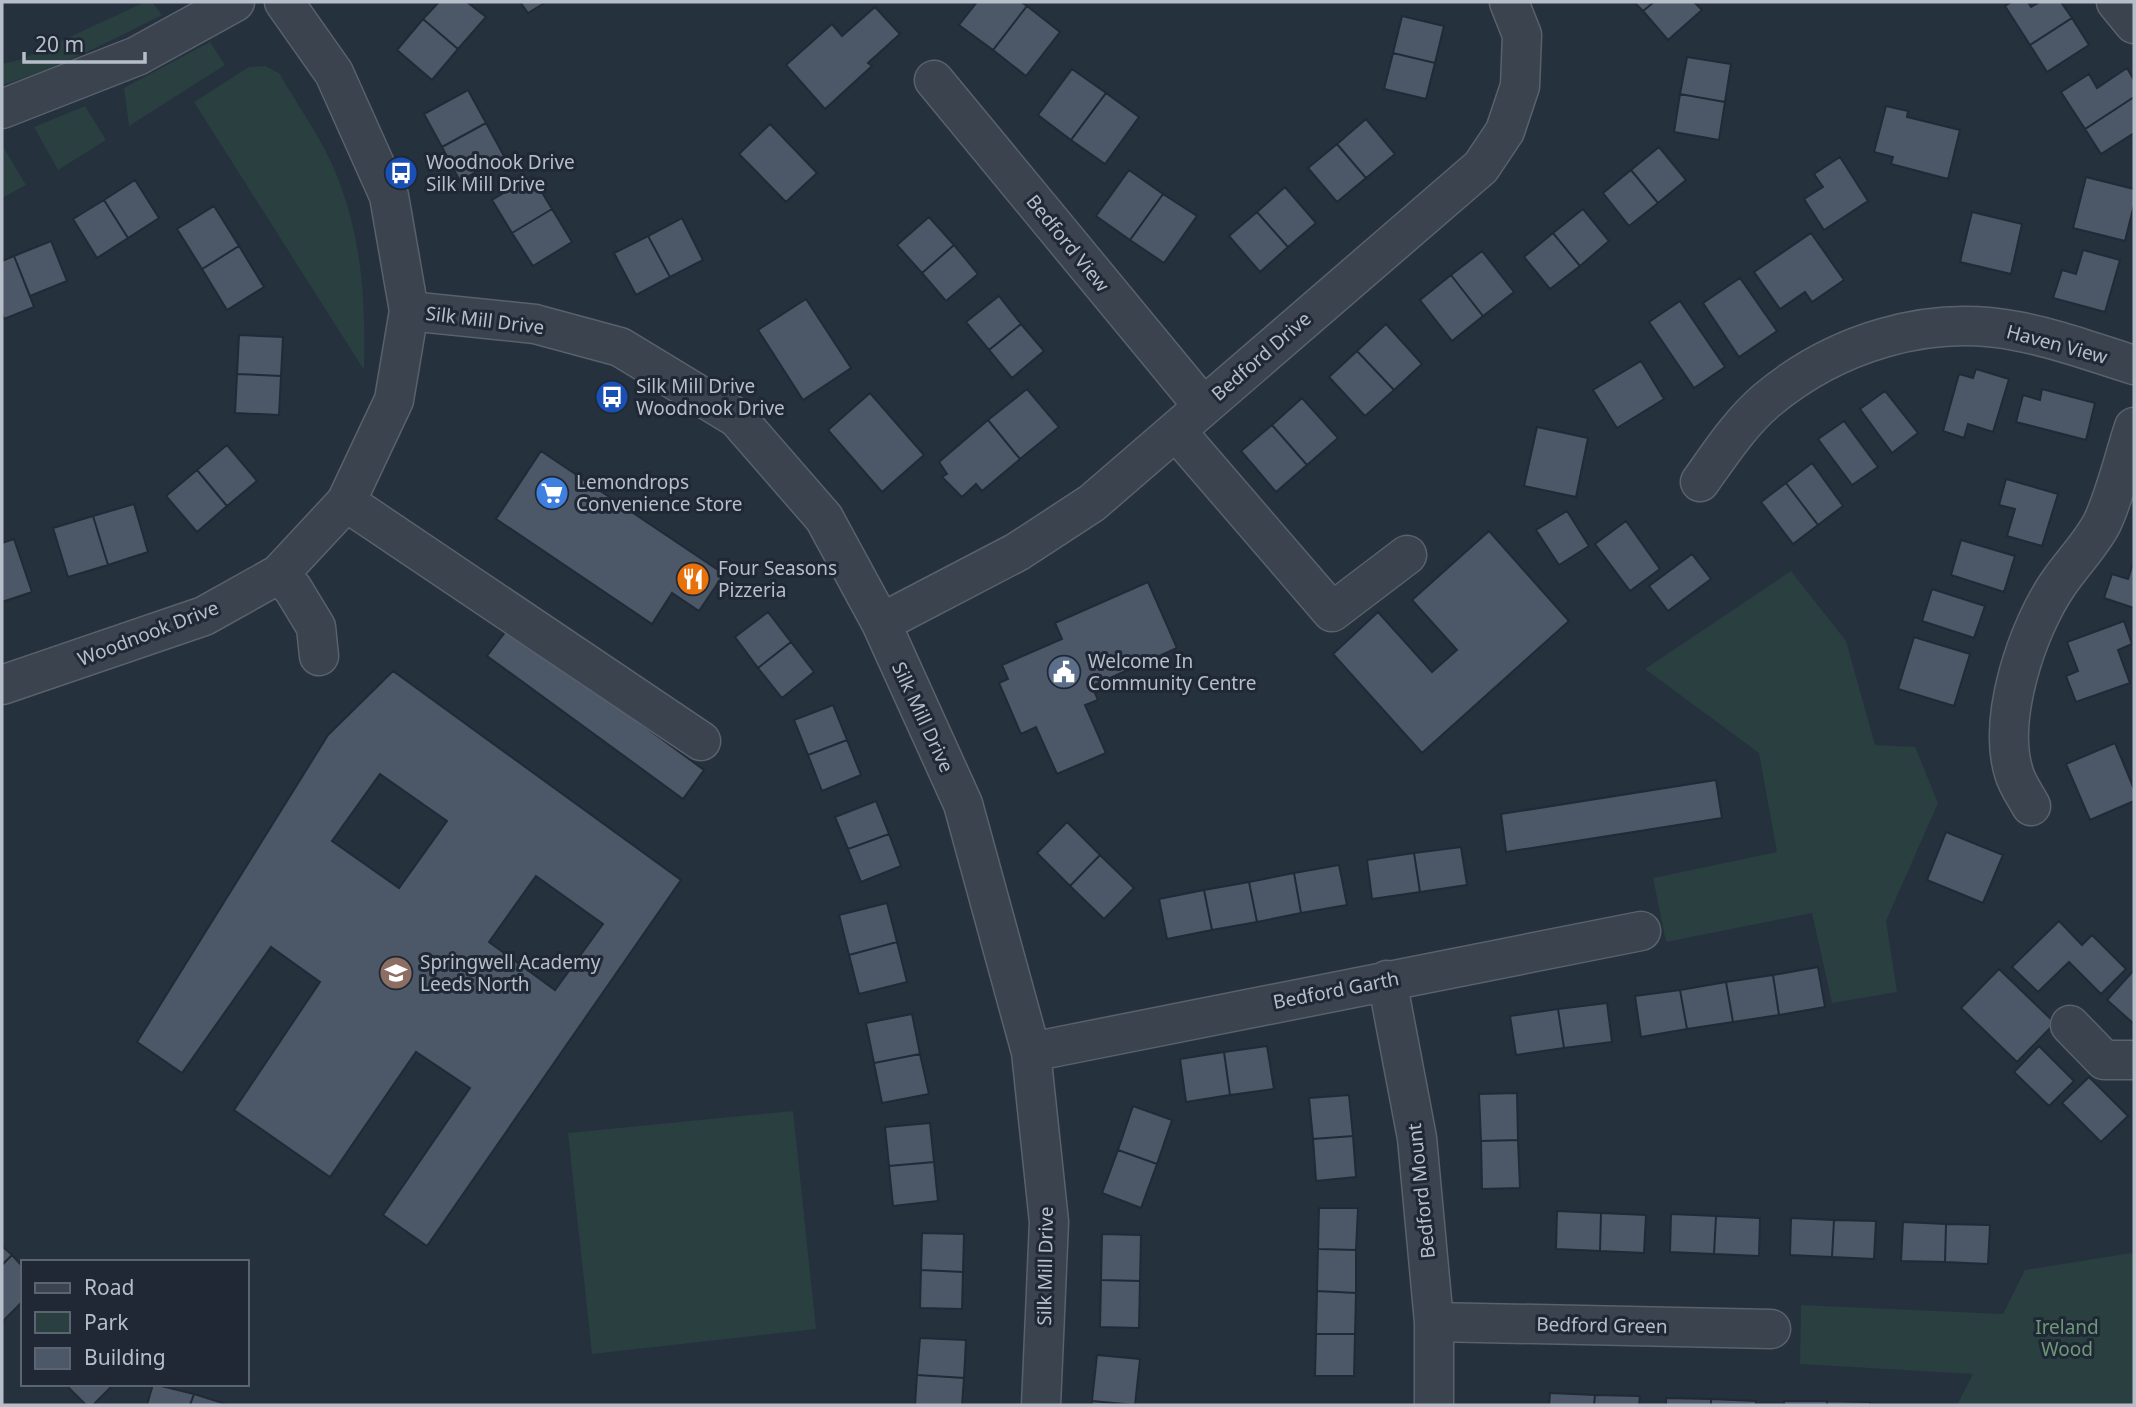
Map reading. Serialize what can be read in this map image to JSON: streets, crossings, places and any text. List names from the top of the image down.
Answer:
{
  "streets": {
    "street": [
      "Bedford View",
      "Silk Mill Drive",
      "Haven View",
      "Bedford Drive",
      "Woodnook Drive",
      "Bedford Garth",
      "Bedford Mount",
      "Bedford Green"
    ]
  },
  "crossings": [
    ["Bedford View", "Bedford Drive"],
    ["Silk Mill Drive", "Bedford Drive"],
    ["Silk Mill Drive", "Woodnook Drive"],
    ["Silk Mill Drive", "Bedford Garth"],
    ["Bedford Garth", "Bedford Mount"],
    ["Bedford Mount", "Bedford Green"]
  ],
  "parks": ["Ireland Wood"],
  "places": {
    "bus stop": ["Woodnook Drive Silk Mill Drive", "Silk Mill Drive Woodnook Drive"],
    "supermarket": ["Lemondrops Convenience Store"],
    "restaurant": ["Four Seasons Pizzeria"],
    "public building": ["Welcome In Community Centre"],
    "school or university": ["Springwell Academy Leeds North"]
  },
  "legend": ["Road", "Park", "Building"],
  "scale_bar": "20 m"
}
